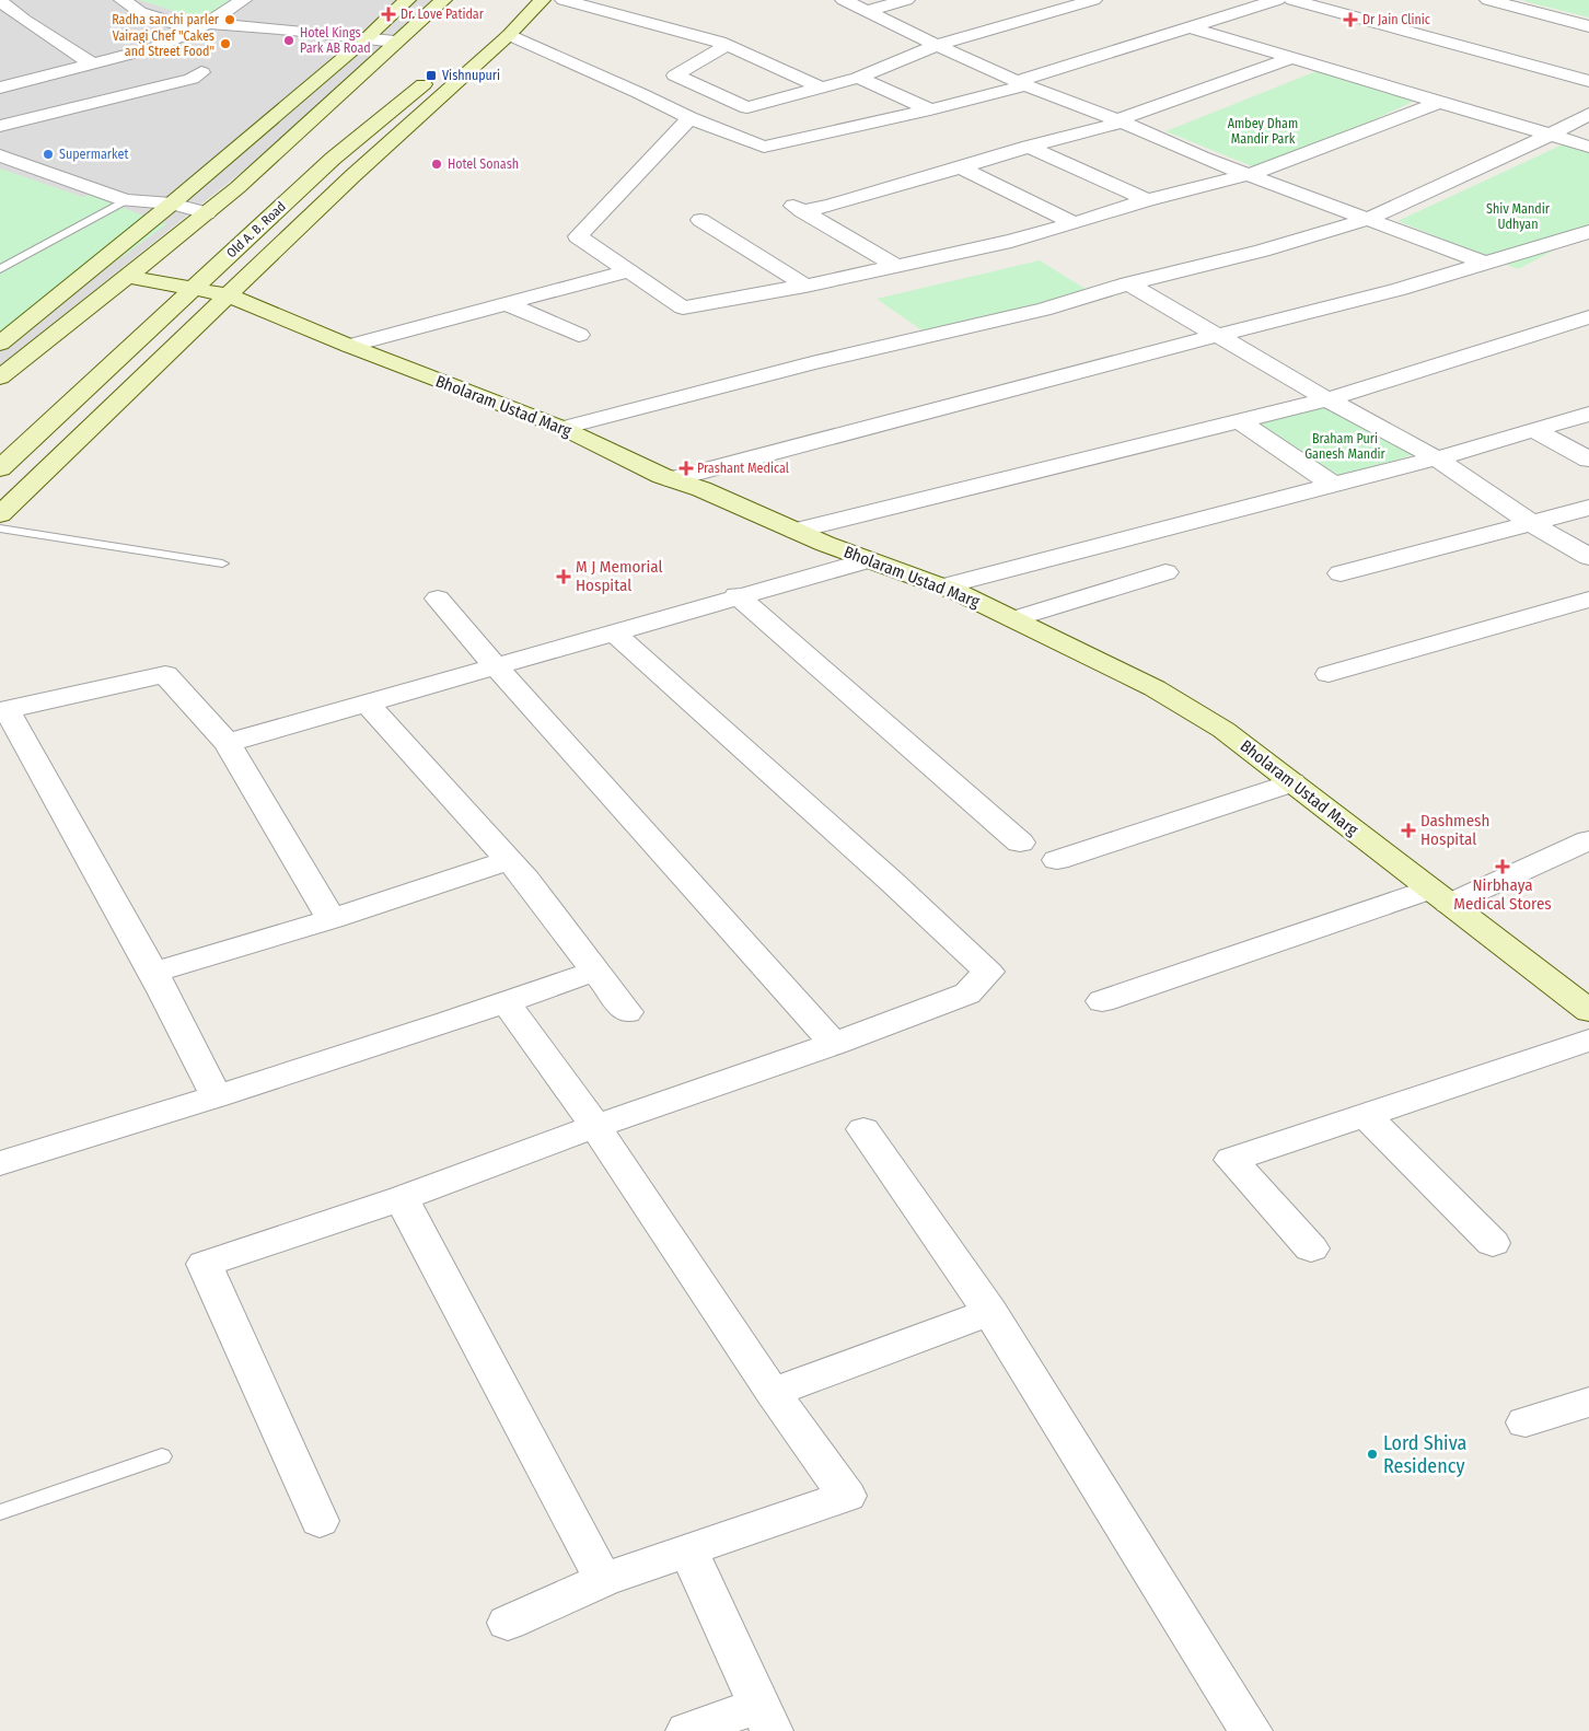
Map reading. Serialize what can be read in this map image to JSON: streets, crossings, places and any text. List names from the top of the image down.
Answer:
{
  "streets": {
    "street": ["Old A. B. Road", "Bholaram Ustad Marg"]
  },
  "crossings": [
    ["Old A. B. Road", "Bholaram Ustad Marg"]
  ],
  "parks": ["Ambey Dham Mandir Park", "Shiv Mandir Udhyan", "Braham Puri Ganesh Mandir"],
  "places": {
    "health": [
      "Dr. Love Patidar",
      "Dr Jain Clinic",
      "Prashant Medical",
      "M J Memorial Hospital",
      "Dashmesh Hospital",
      "Nirbhaya Medical Stores"
    ],
    "other": [
      "Radha sanchi parler",
      "Hotel Kings Park AB Road",
      "Vairagi Chef \"Cakes and Street Food\"",
      "Supermarket",
      "Hotel Sonash",
      "Lord Shiva Residency"
    ],
    "transit": ["Vishnupuri"]
  }
}
